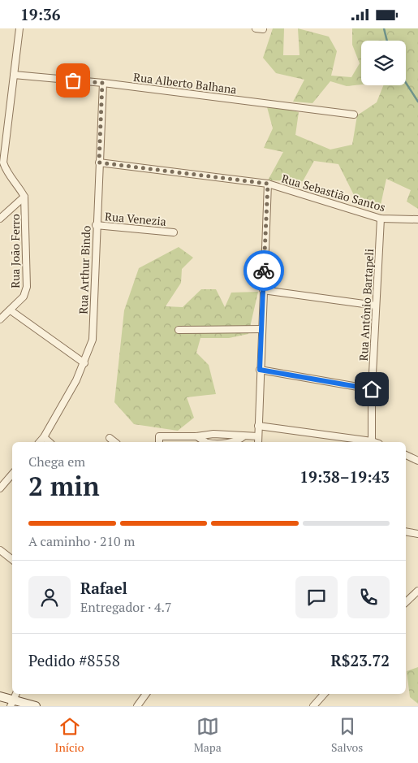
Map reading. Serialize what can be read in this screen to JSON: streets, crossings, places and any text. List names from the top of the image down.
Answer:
{
  "streets": {
    "street": [
      "Rua Alberto Balhana",
      "Rua Sebastião Santos",
      "Rua Venezia",
      "Rua João Ferro",
      "Rua Arthur Bindo",
      "Rua Antônio Bartapeli"
    ]
  },
  "crossings": [
    ["Rua Alberto Balhana", "Rua Arthur Bindo"],
    ["Rua Sebastião Santos", "Rua Arthur Bindo"],
    ["Rua Sebastião Santos", "Rua Antônio Bartapeli"],
    ["Rua Venezia", "Rua Arthur Bindo"]
  ],
  "page": {
    "status": "19:36",
    "heading": ["2 min", "Chega em", "19:38–19:43"],
    "panel": [
      "Rafael",
      "Entregador · 4.7",
      "Pedido #8558",
      "R$23.72"
    ],
    "bar": "A caminho · 210 m",
    "tabs": ["Início", "Mapa", "Salvos"]
  }
}
